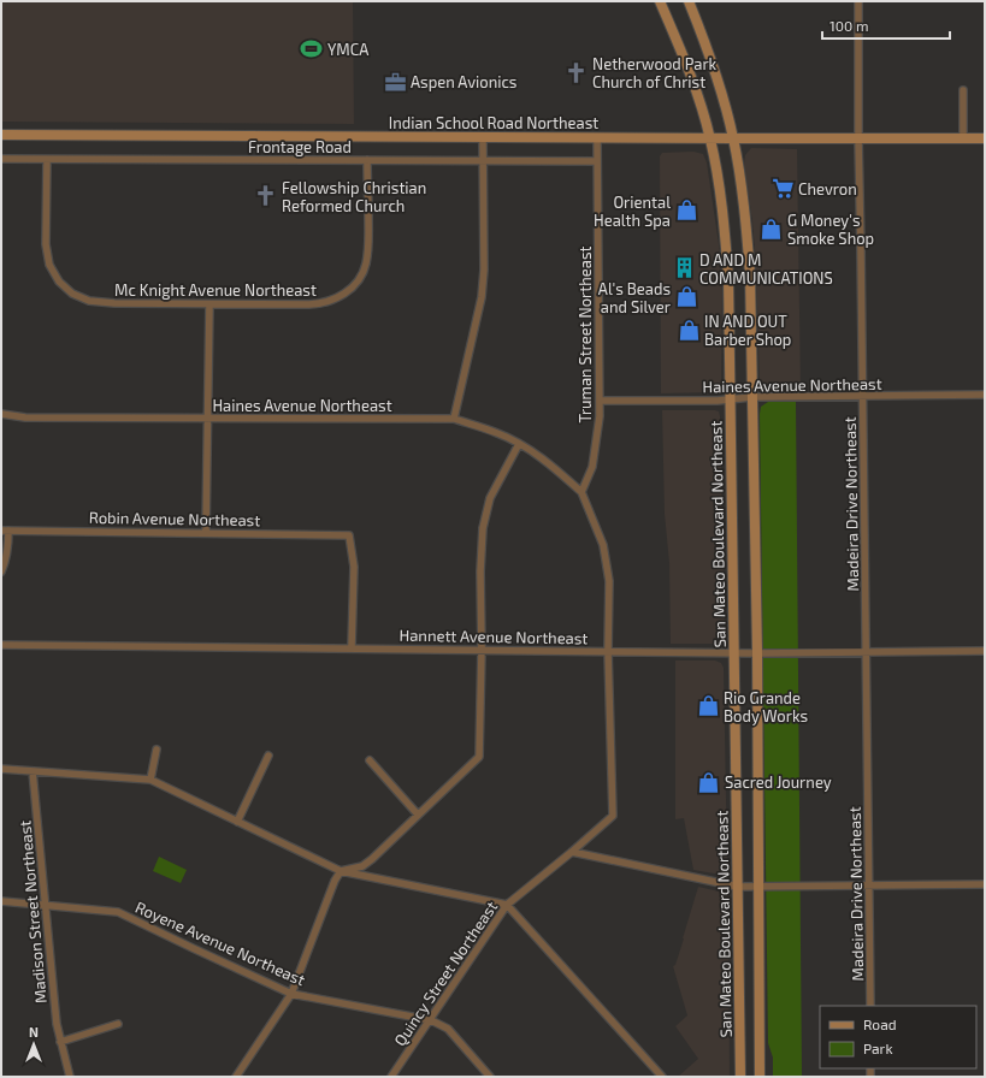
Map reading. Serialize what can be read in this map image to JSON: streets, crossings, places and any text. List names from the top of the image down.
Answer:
{
  "streets": {
    "main road": ["Indian School Road Northeast", "San Mateo Boulevard Northeast"],
    "street": [
      "Frontage Road",
      "Mc Knight Avenue Northeast",
      "Truman Street Northeast",
      "Haines Avenue Northeast",
      "Madeira Drive Northeast",
      "Robin Avenue Northeast",
      "Hannett Avenue Northeast",
      "Madison Street Northeast",
      "Royene Avenue Northeast",
      "Quincy Street Northeast"
    ]
  },
  "crossings": [
    ["Indian School Road Northeast", "Truman Street Northeast"],
    ["Indian School Road Northeast", "Madeira Drive Northeast"],
    ["Indian School Road Northeast", "San Mateo Boulevard Northeast"],
    ["Frontage Road", "Mc Knight Avenue Northeast"],
    ["Frontage Road", "Truman Street Northeast"],
    ["Truman Street Northeast", "Haines Avenue Northeast"],
    ["Haines Avenue Northeast", "Madeira Drive Northeast"],
    ["Haines Avenue Northeast", "San Mateo Boulevard Northeast"],
    ["Madeira Drive Northeast", "Hannett Avenue Northeast"],
    ["Robin Avenue Northeast", "Hannett Avenue Northeast"],
    ["San Mateo Boulevard Northeast", "Hannett Avenue Northeast"],
    ["Madison Street Northeast", "Royene Avenue Northeast"],
    ["Royene Avenue Northeast", "Quincy Street Northeast"]
  ],
  "places": {
    "sports": ["YMCA"],
    "church": ["Netherwood Park Church of Christ", "Fellowship Christian Reformed Church"],
    "office": ["Aspen Avionics"],
    "supermarket": ["Chevron"],
    "shop": [
      "Oriental Health Spa",
      "G Money's Smoke Shop",
      "Al's Beads and Silver",
      "IN AND OUT Barber Shop",
      "Rio Grande Body Works",
      "Sacred Journey"
    ],
    "building": ["D AND M COMMUNICATIONS"]
  },
  "legend": ["Road", "Park"],
  "scale_bar": "100 m",
  "north": "top"
}
